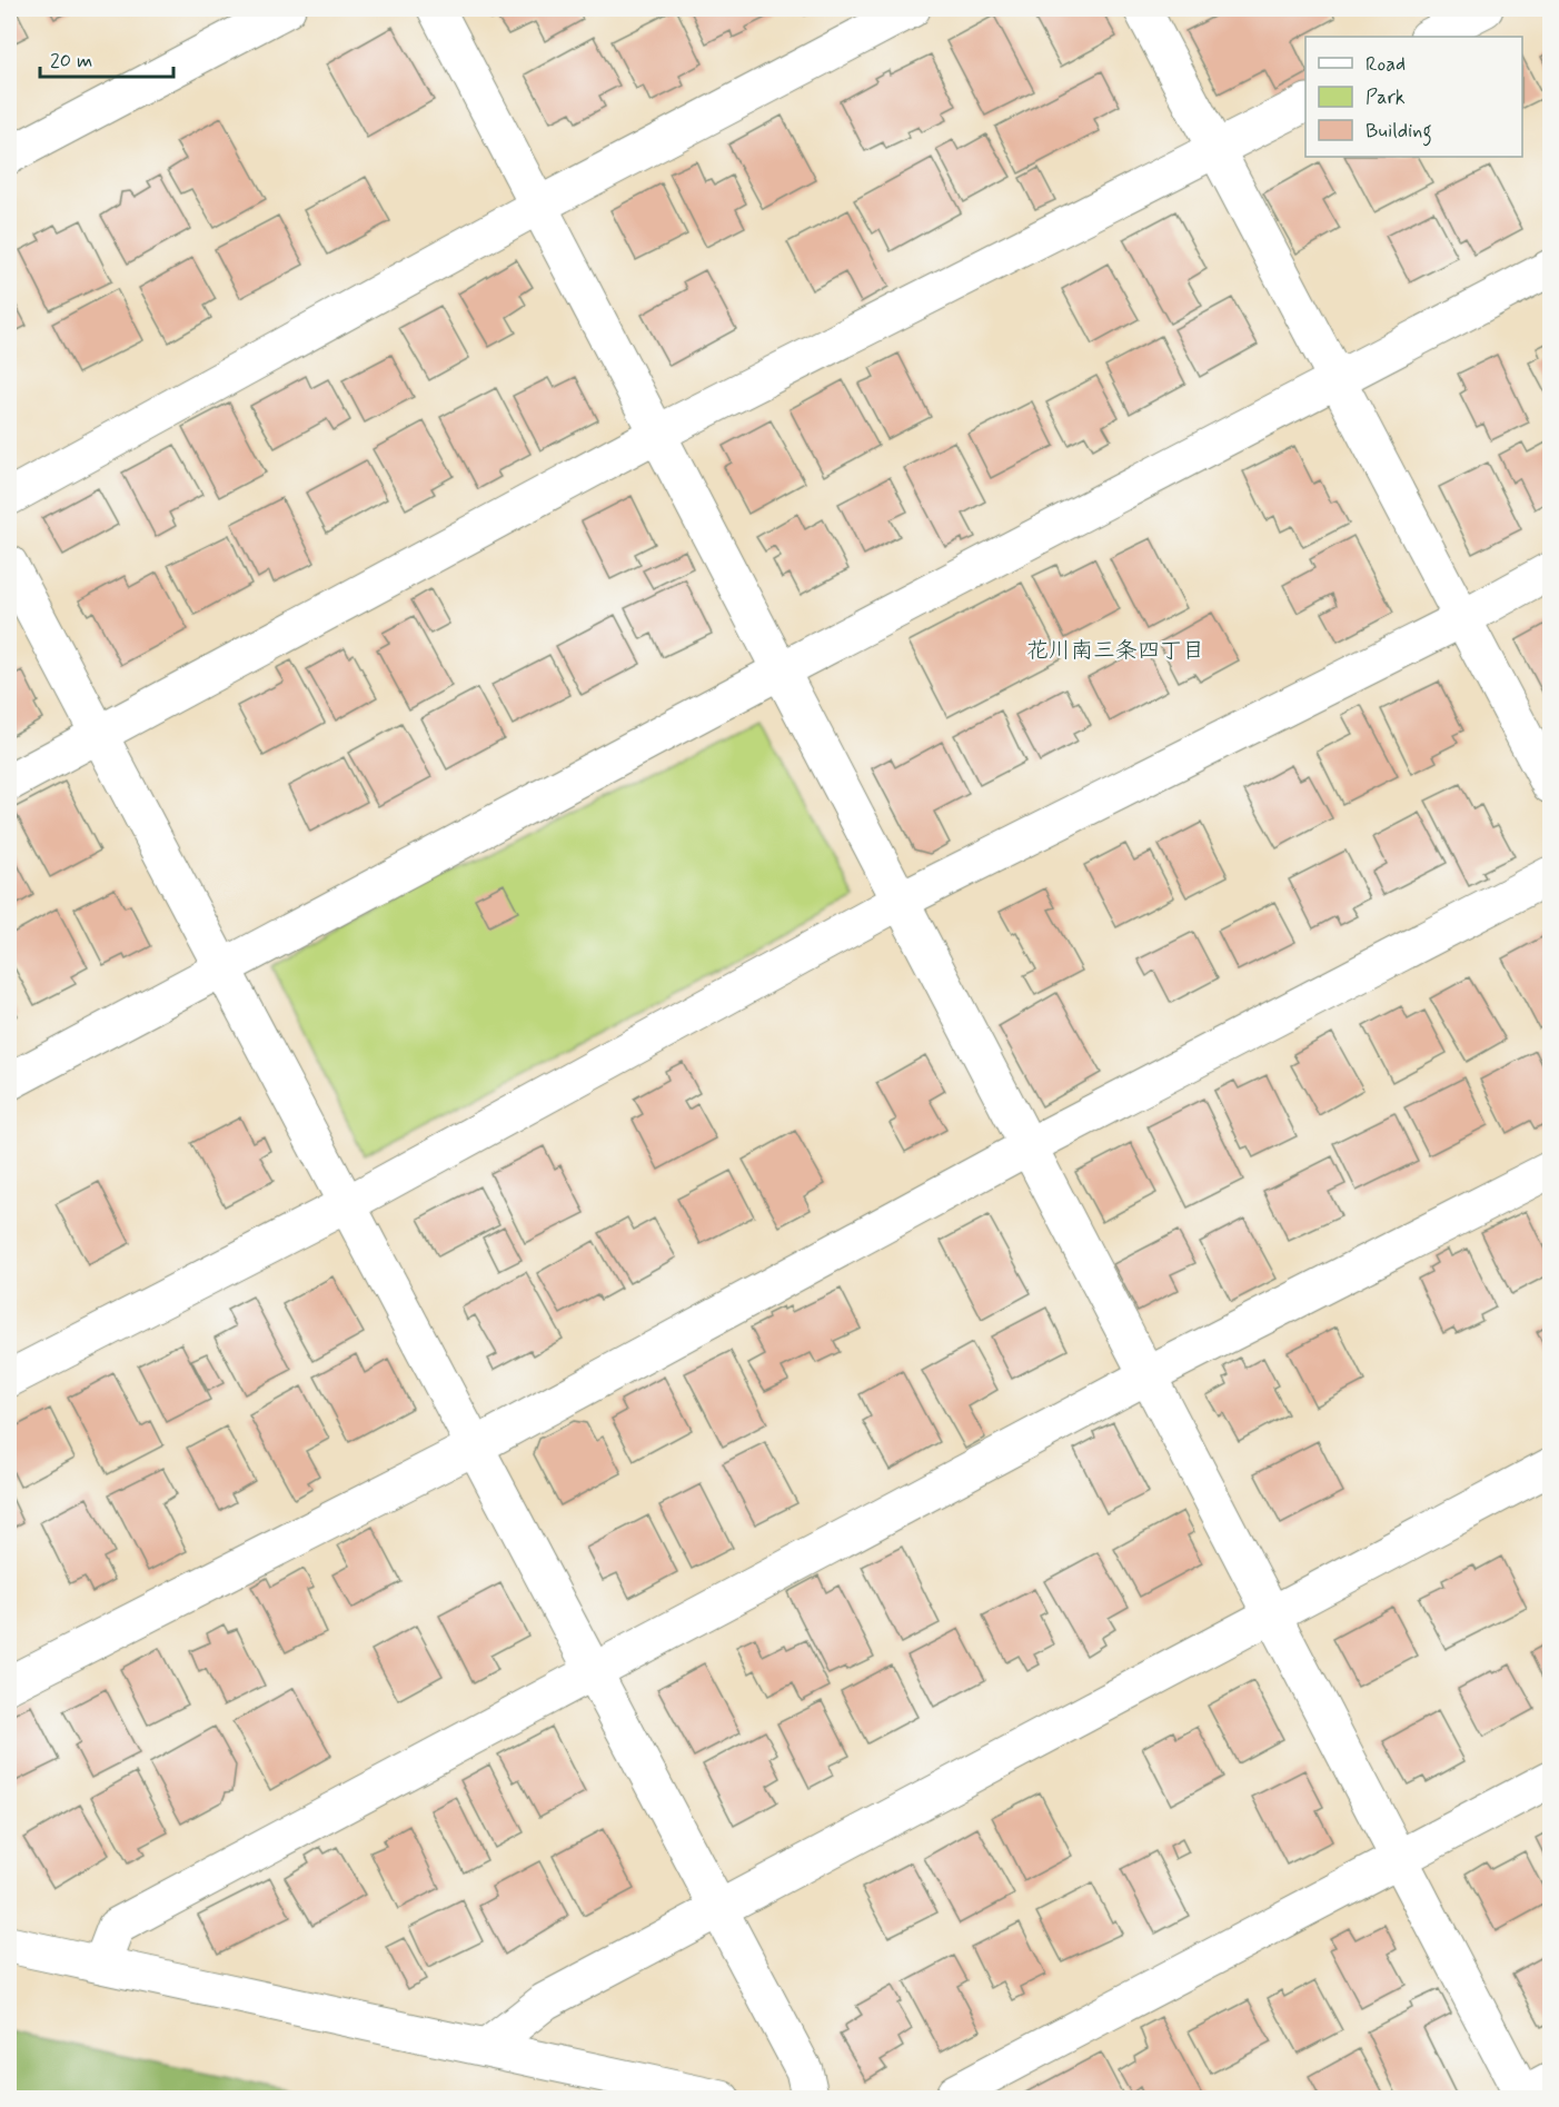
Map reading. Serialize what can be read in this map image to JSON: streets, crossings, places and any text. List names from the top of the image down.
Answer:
{
  "districts": ["花川南三条四丁目"],
  "legend": ["Road", "Park", "Building"],
  "scale_bar": "20 m"
}
